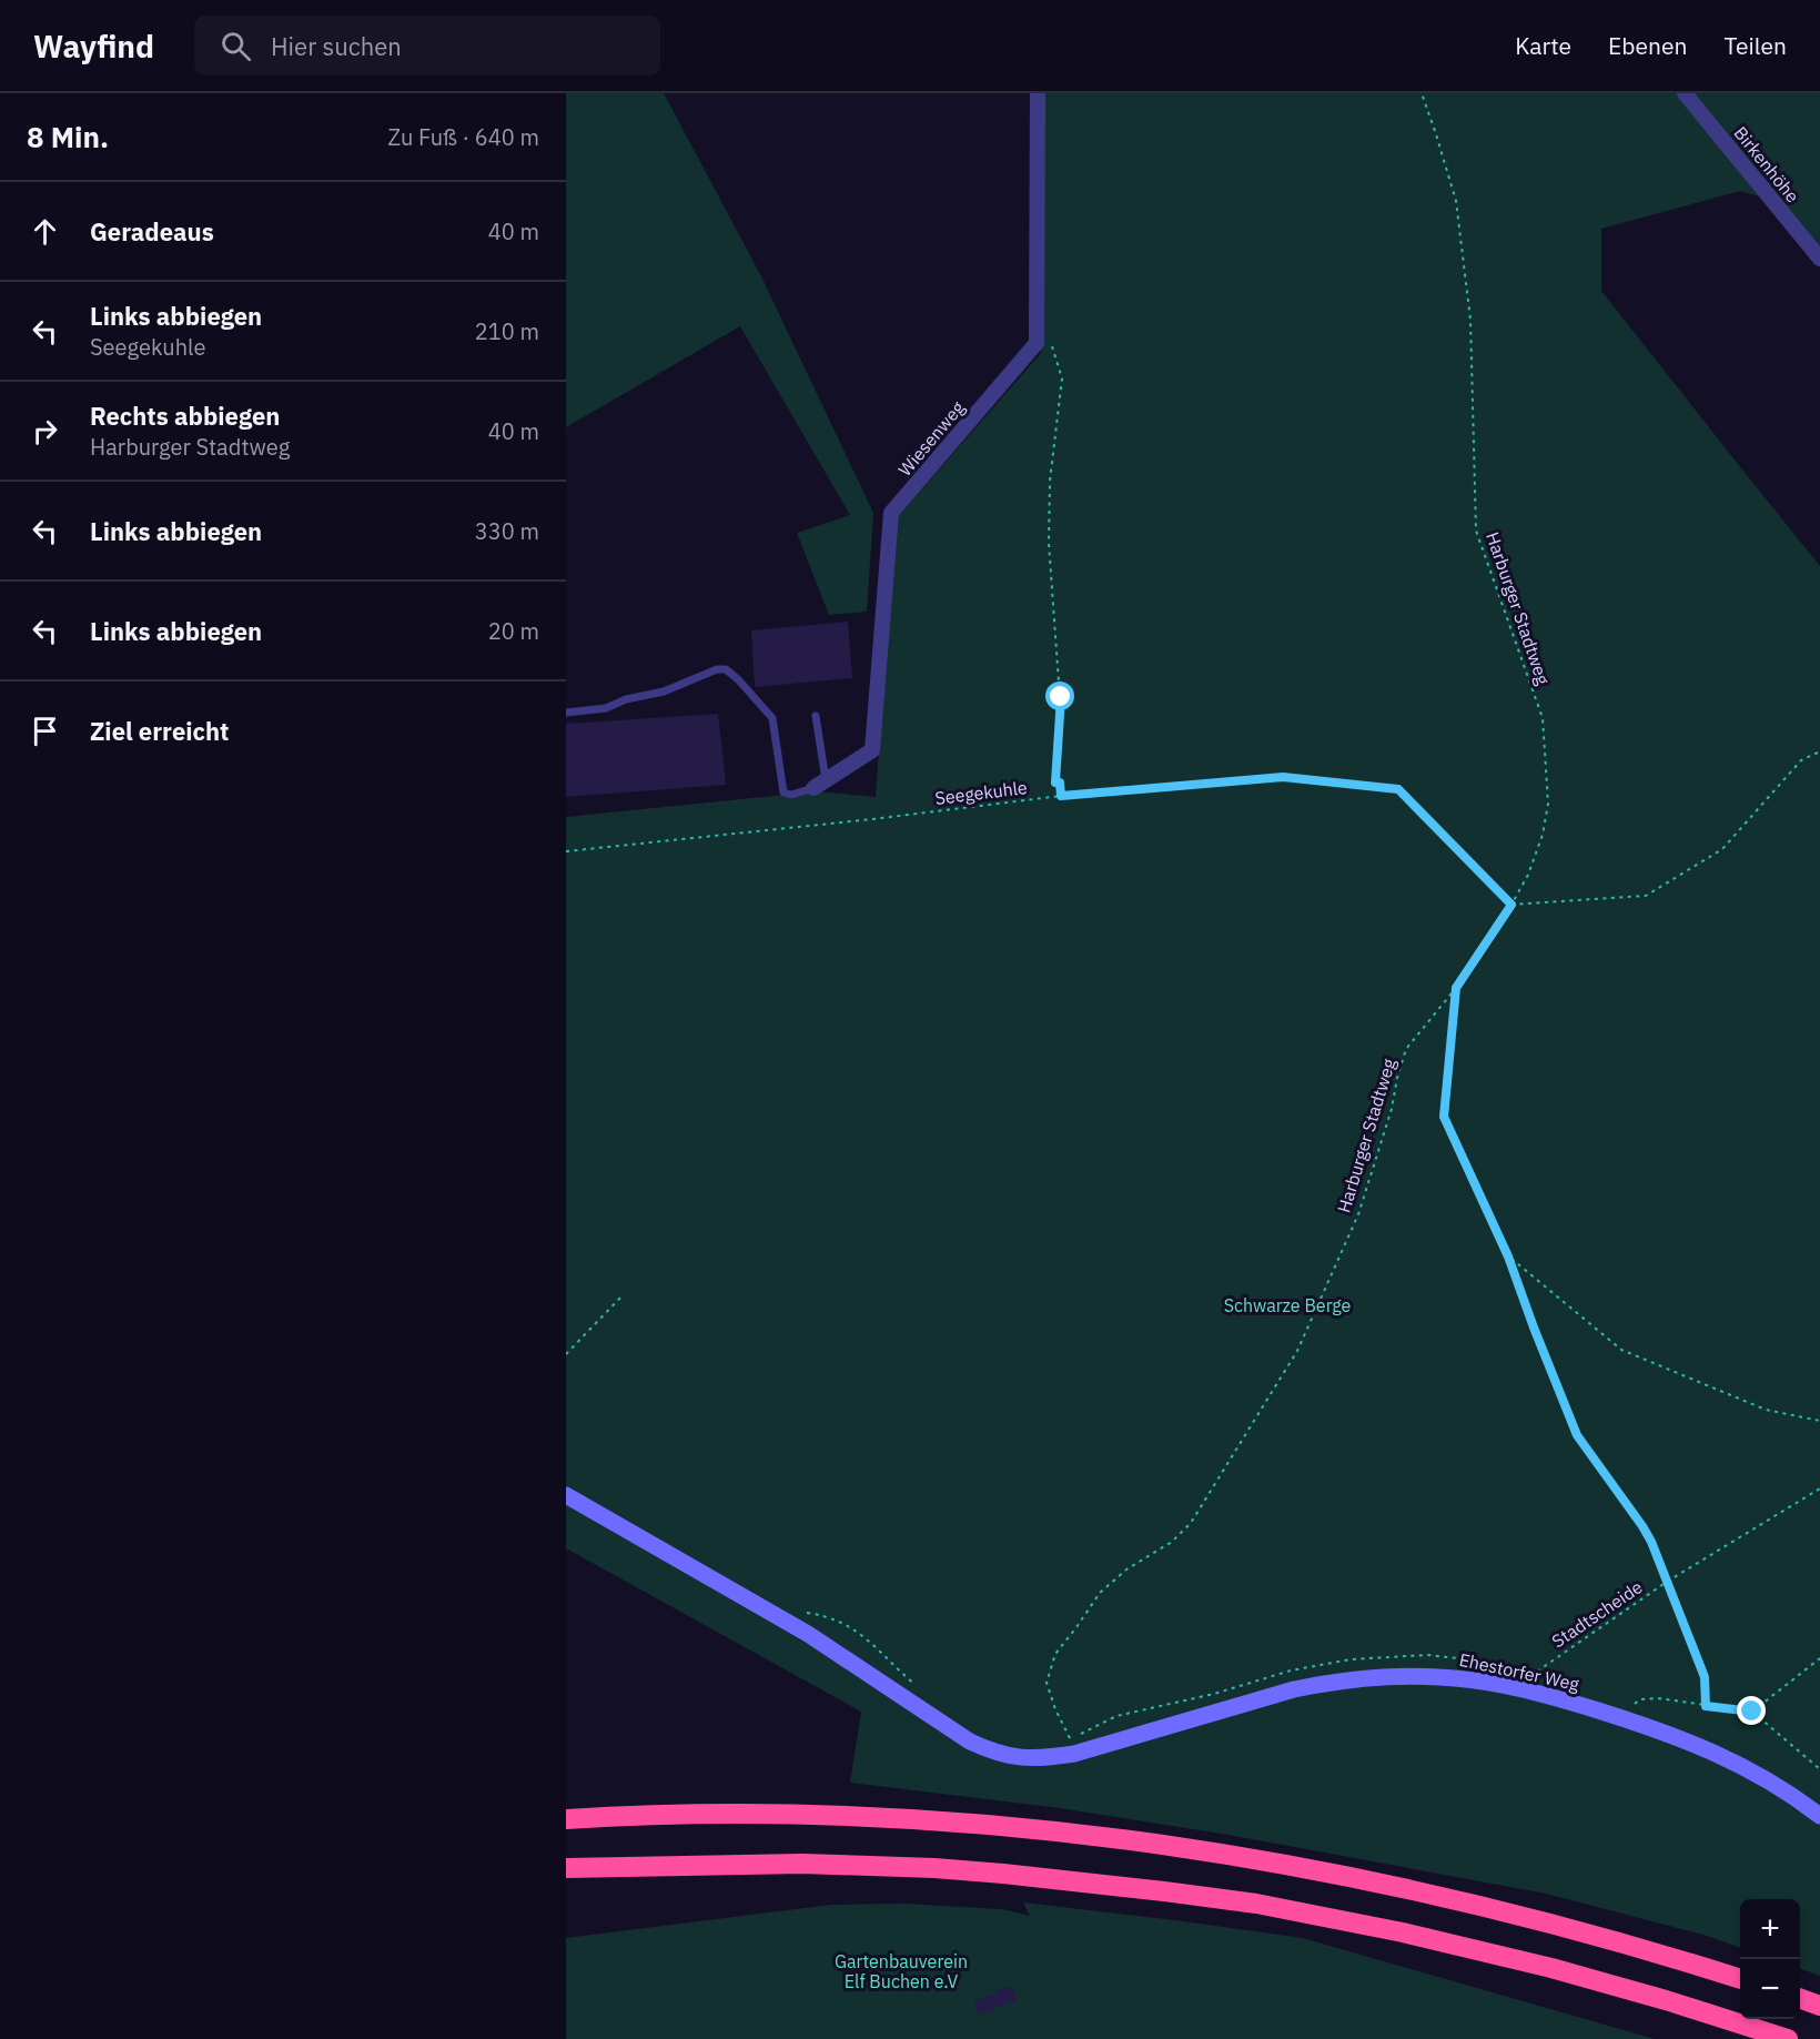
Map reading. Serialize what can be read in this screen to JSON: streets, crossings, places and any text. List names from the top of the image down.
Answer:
{
  "streets": {
    "main road": ["Ehestorfer Weg"],
    "street": ["Birkenhöhe", "Wiesenweg"],
    "path": ["Harburger Stadtweg", "Seegekuhle", "Stadtscheide"]
  },
  "crossings": [
    ["Harburger Stadtweg", "Seegekuhle"],
    ["Harburger Stadtweg", "Ehestorfer Weg"]
  ],
  "parks": ["Schwarze Berge", "Gartenbauverein Elf Buchen e.V"],
  "page": {
    "header": "Wayfind",
    "search": "Hier suchen",
    "nav": ["Karte", "Ebenen", "Teilen"],
    "heading": ["8 Min.", "Zu Fuß · 640 m"],
    "list": [
      ["Geradeaus", "40 m"],
      ["Links abbiegen", "Seegekuhle", "210 m"],
      ["Rechts abbiegen", "Harburger Stadtweg", "40 m"],
      ["Links abbiegen", "330 m"],
      ["Links abbiegen", "20 m"],
      "Ziel erreicht"
    ],
    "map_buttons": ["+", "−"]
  }
}
